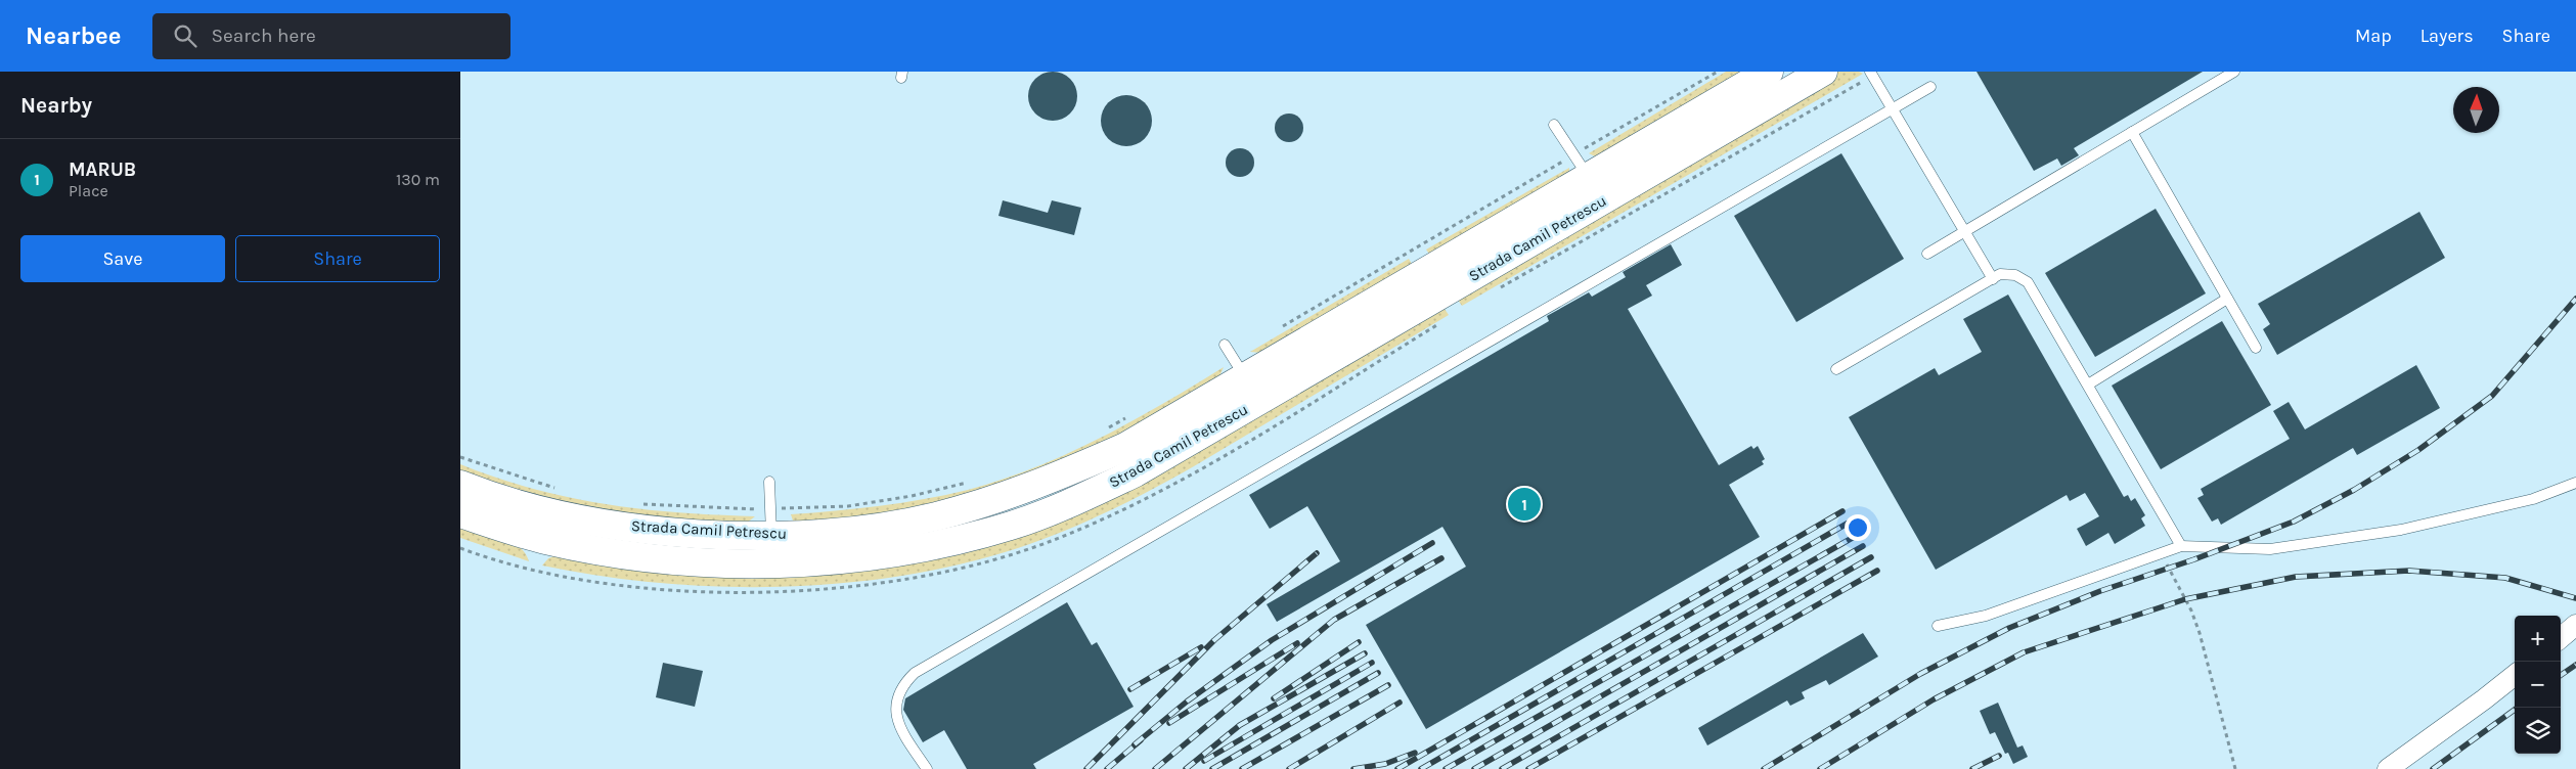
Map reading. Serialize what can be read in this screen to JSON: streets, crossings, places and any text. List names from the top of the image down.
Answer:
{
  "streets": {
    "street": ["Strada Camil Petrescu"]
  },
  "north": "top",
  "page": {
    "header": "Nearbee",
    "search": "Search here",
    "nav": ["Map", "Layers", "Share"],
    "heading": "Nearby",
    "list": [
      {
        "mark": "1",
        "name": "MARUB",
        "note": "Place",
        "value": "130 m"
      }
    ],
    "buttons": ["Save", "Share"],
    "pins": "1",
    "map_buttons": ["+", "−"]
  }
}
